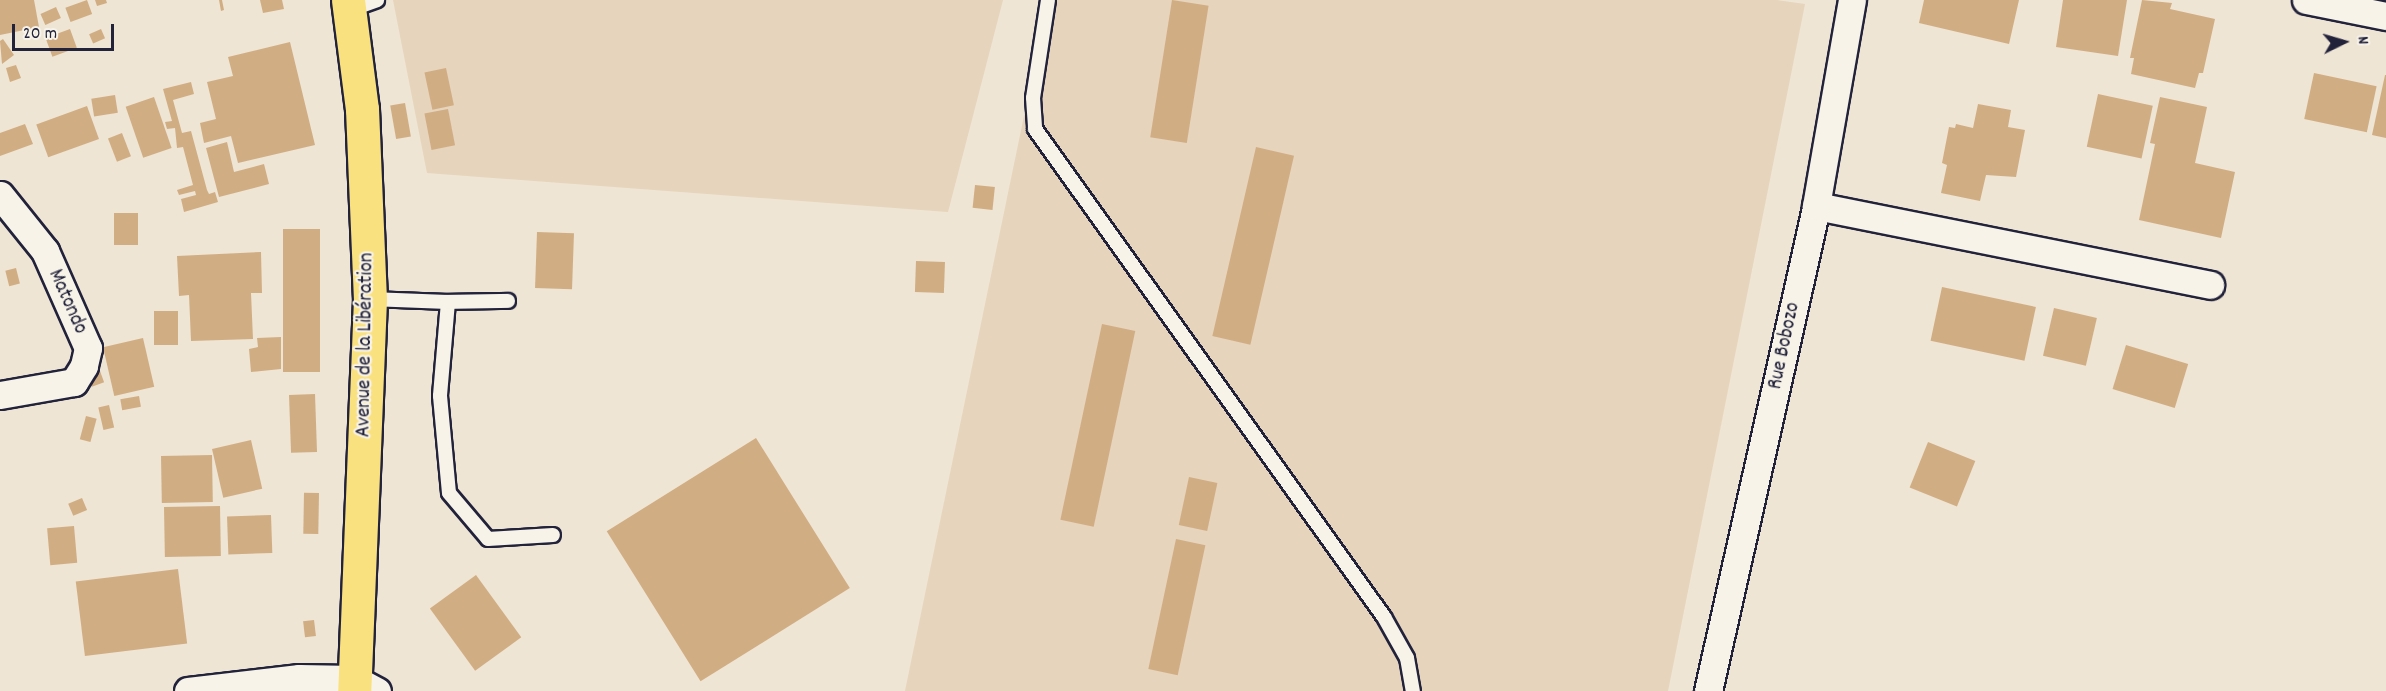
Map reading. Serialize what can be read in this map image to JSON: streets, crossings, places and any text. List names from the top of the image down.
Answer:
{
  "streets": {
    "highway": ["Avenue de la Libération"],
    "street": ["Matondo", "Rue Bobozo"]
  },
  "scale_bar": "20 m",
  "north": "right"
}
